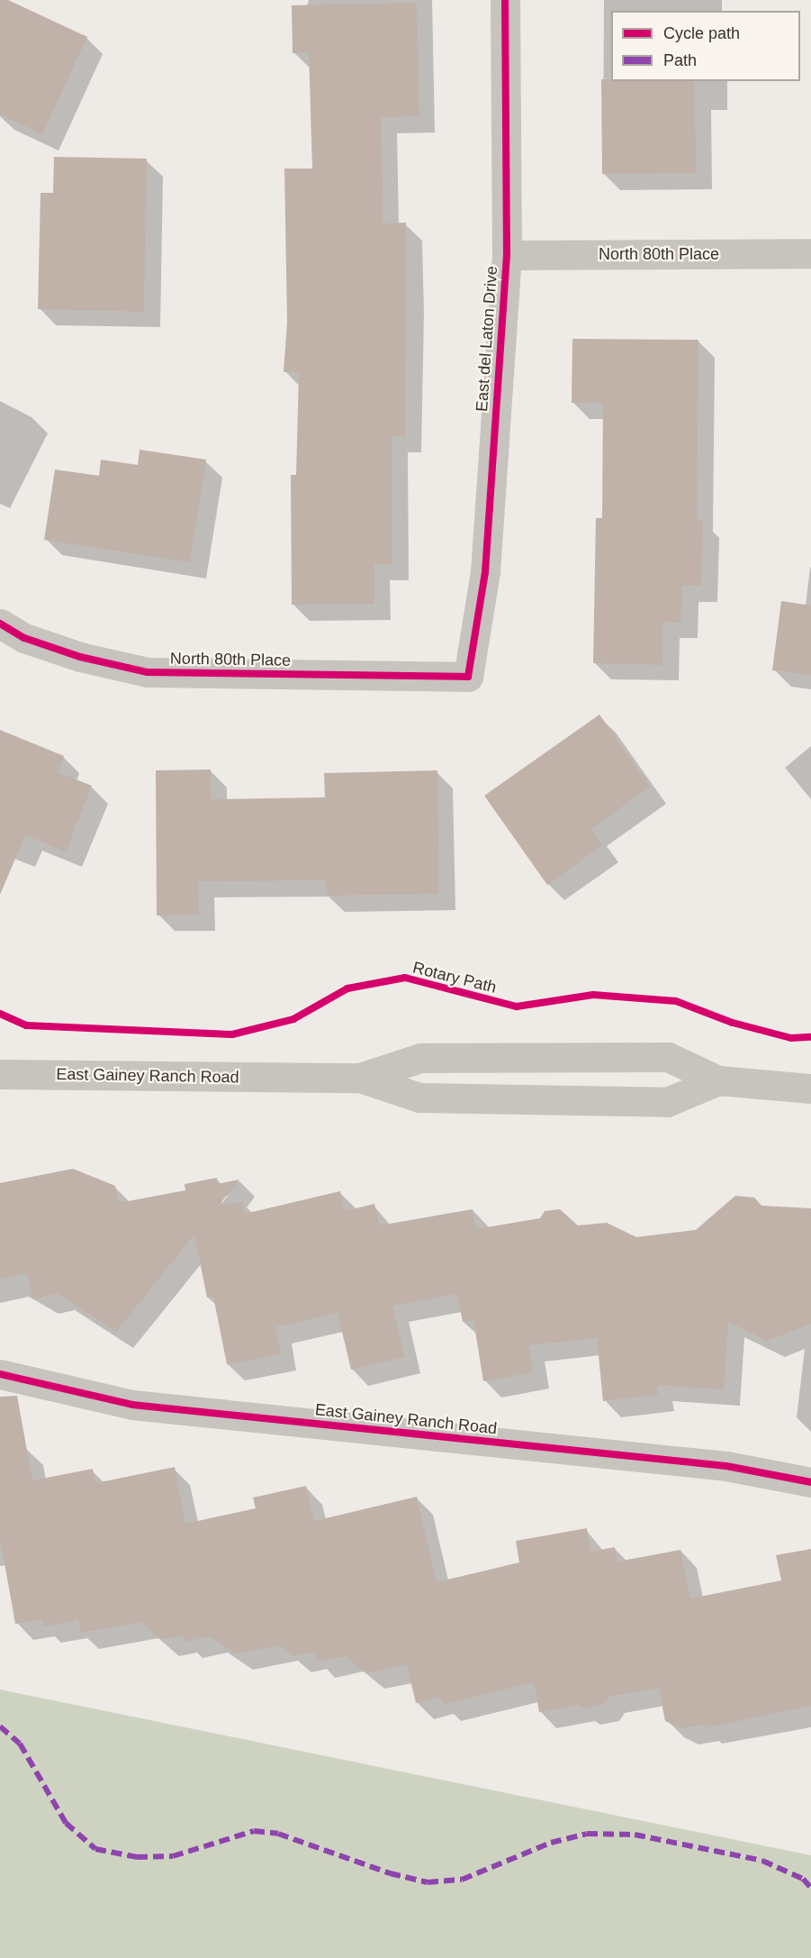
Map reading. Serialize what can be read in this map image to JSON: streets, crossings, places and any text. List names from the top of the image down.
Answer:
{
  "streets": {
    "street": ["North 80th Place", "East del Laton Drive", "East Gainey Ranch Road"],
    "cycle path": ["Rotary Path"]
  },
  "crossings": [
    ["North 80th Place", "East del Laton Drive"]
  ],
  "legend": ["Cycle path", "Path"]
}
